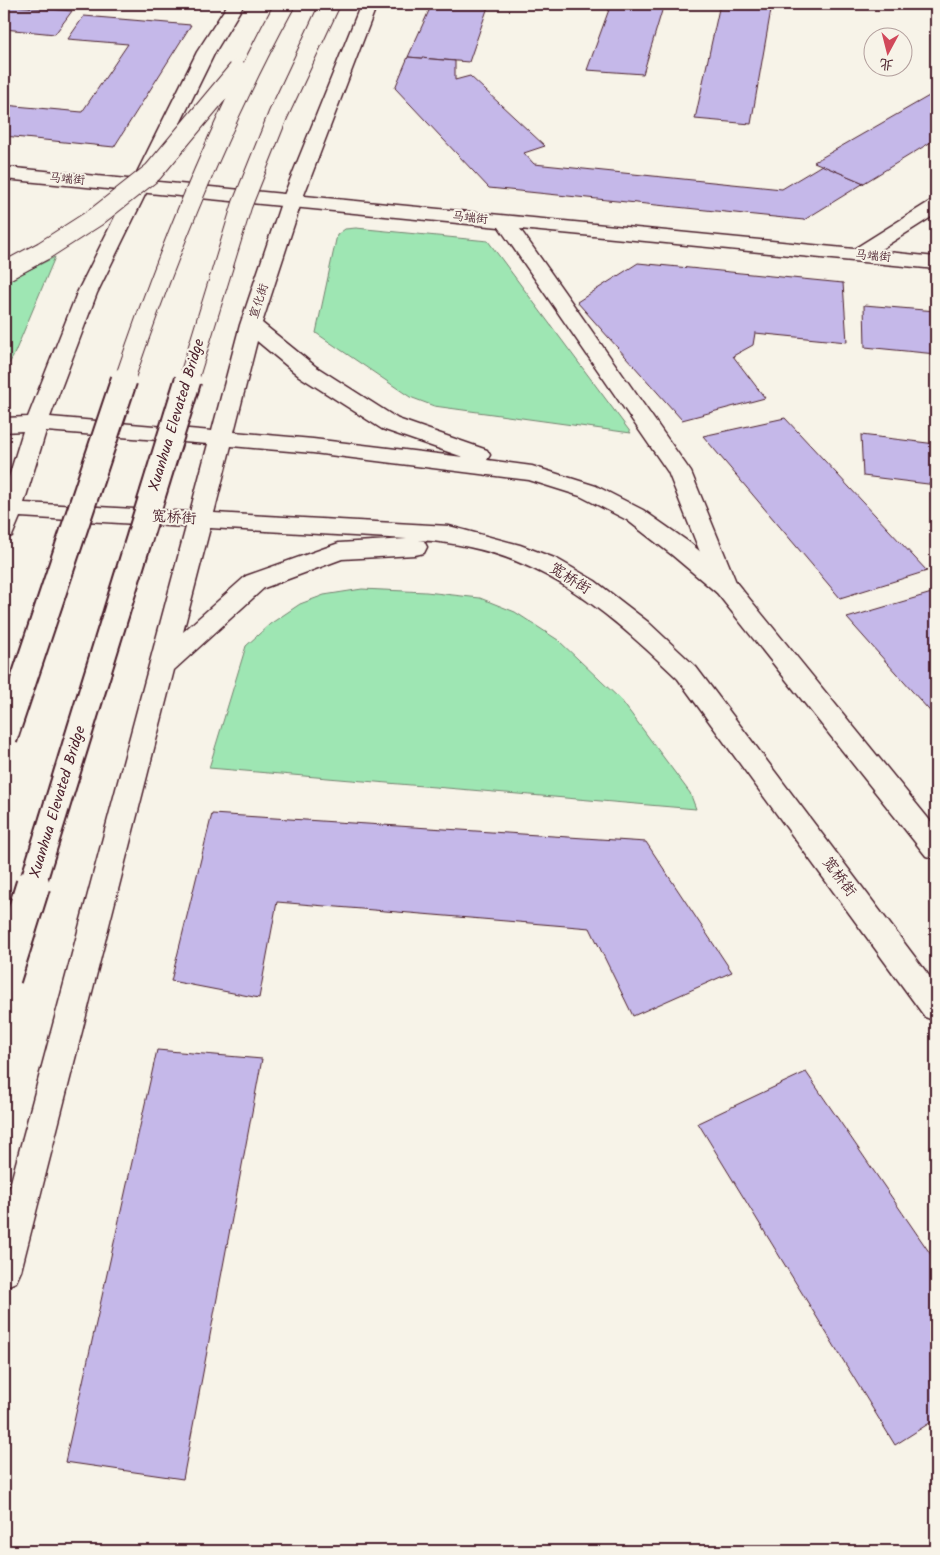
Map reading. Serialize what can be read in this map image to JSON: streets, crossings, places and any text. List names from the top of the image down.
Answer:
{
  "streets": {
    "main road": [
      "马端街",
      "宣化街",
      "Xuanhua Elevated Bridge",
      "宽桥街"
    ]
  },
  "crossings": [
    ["马端街", "宣化街"]
  ],
  "north": "bottom"
}
